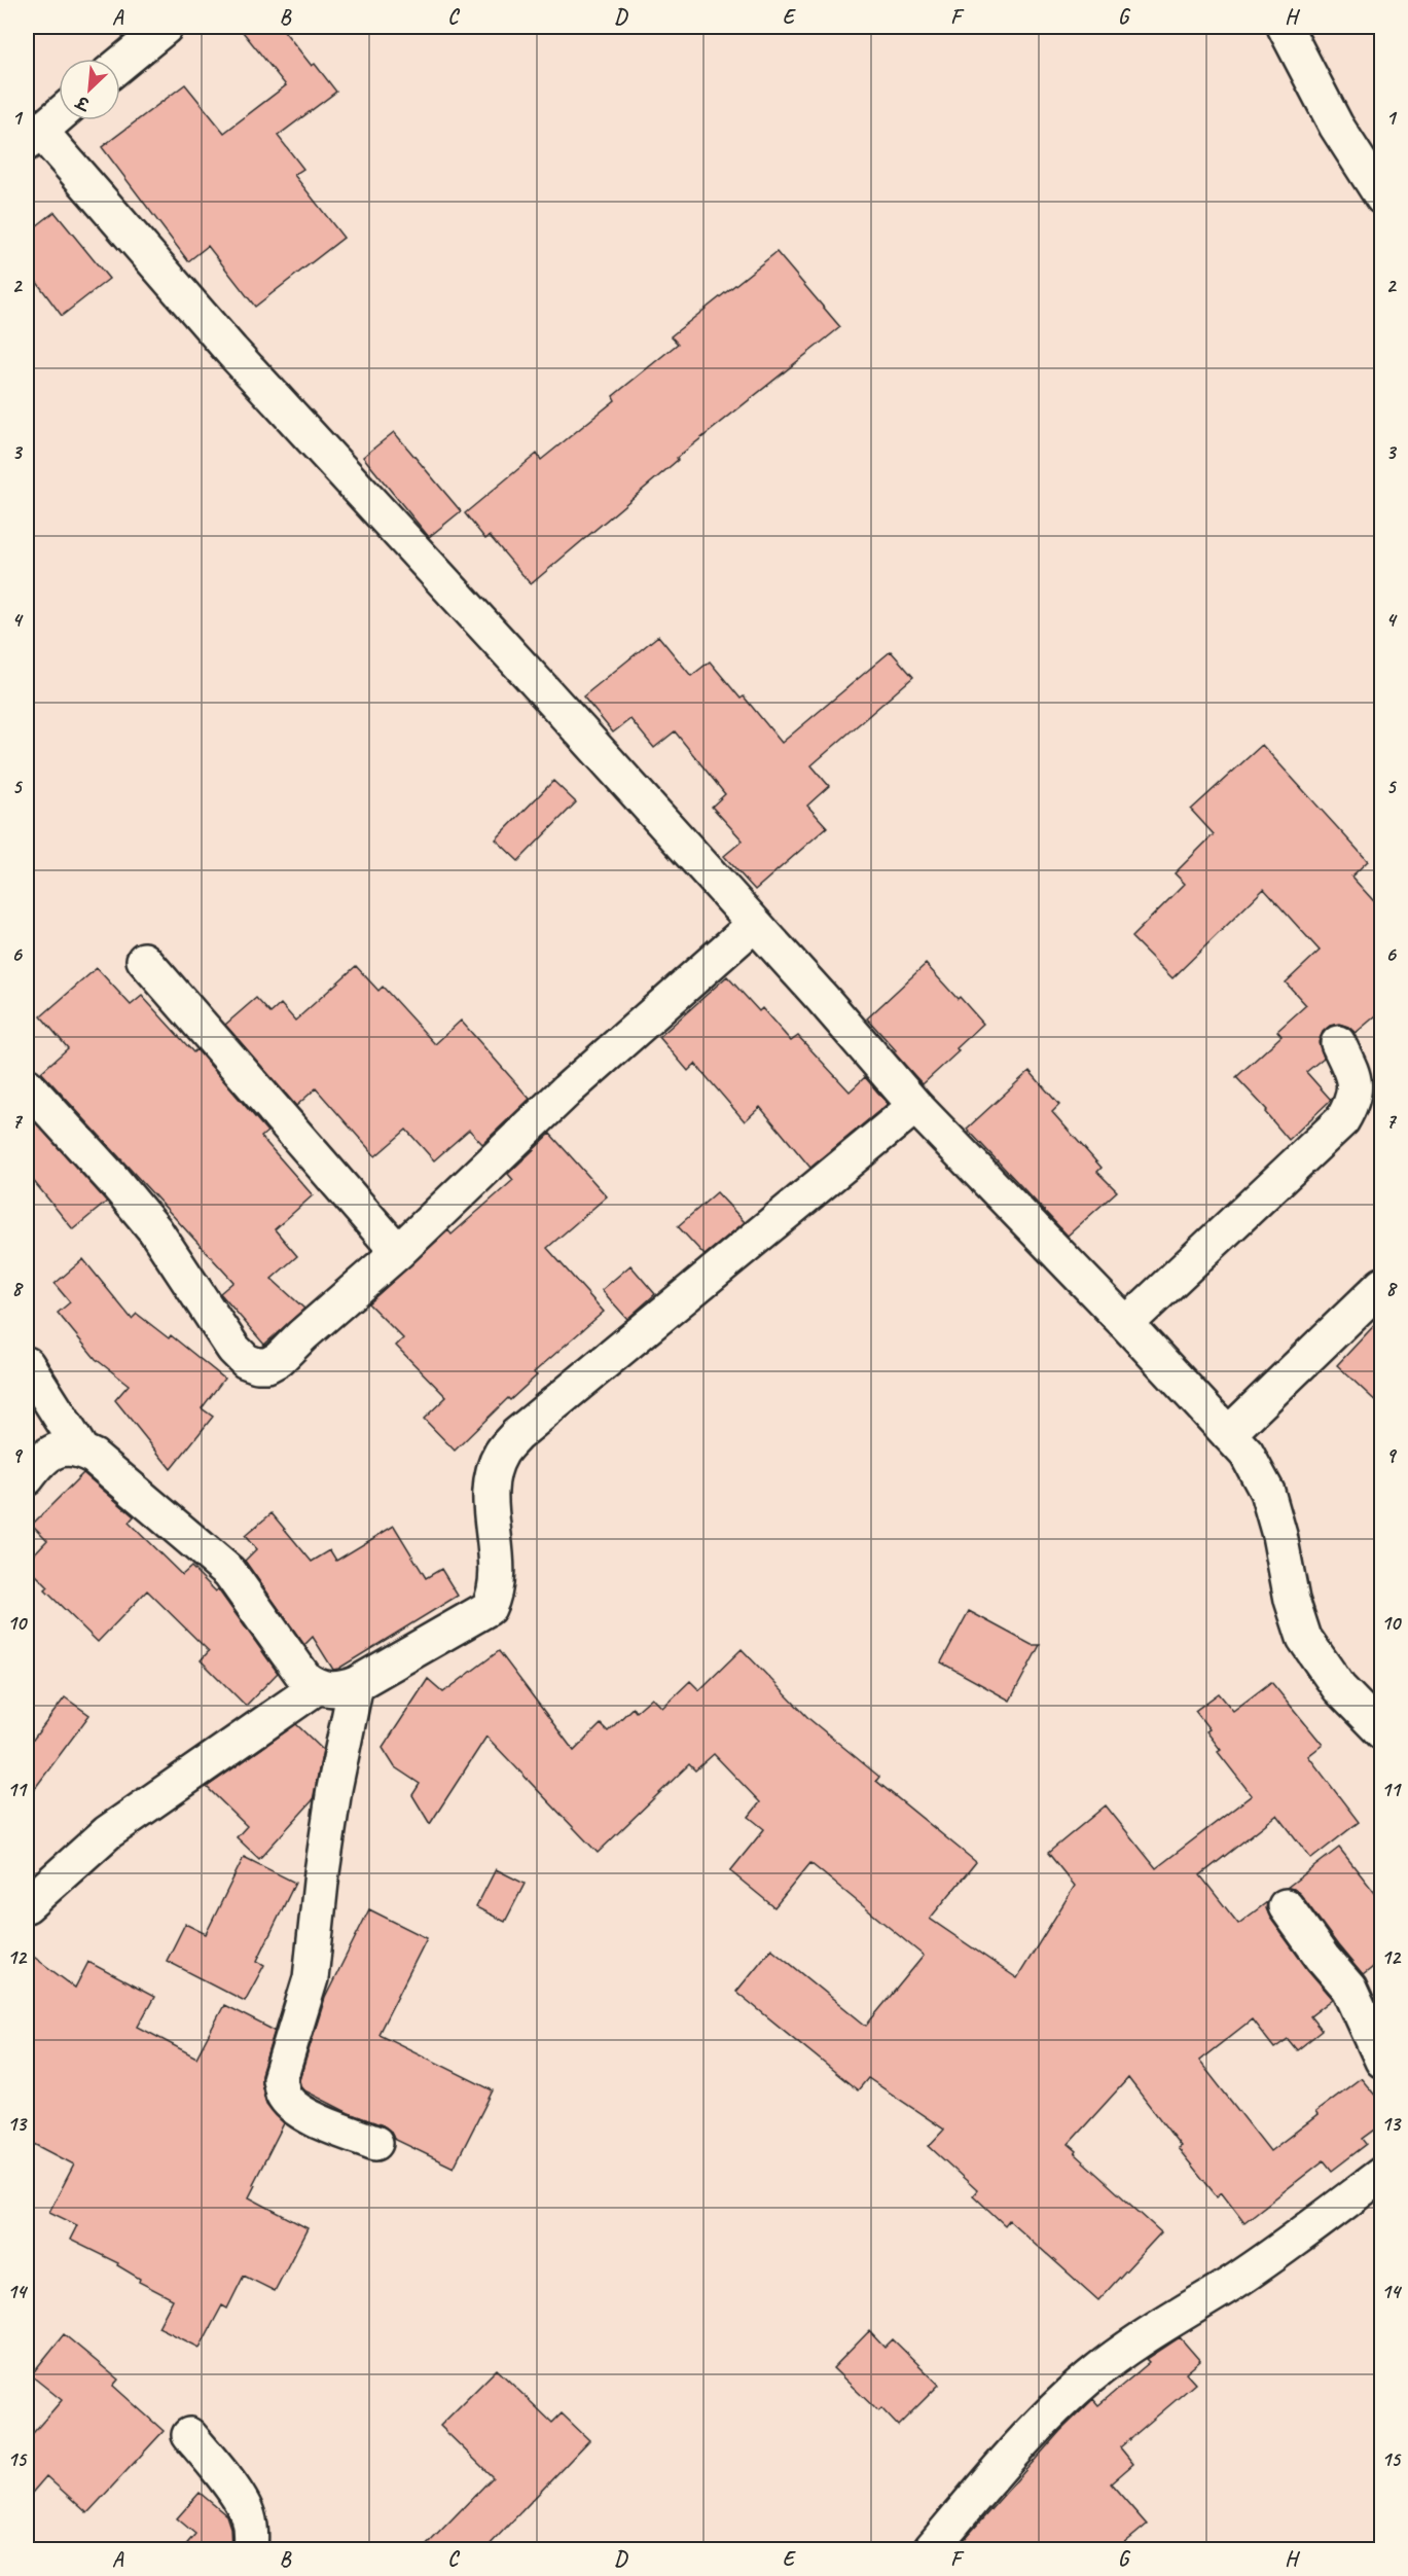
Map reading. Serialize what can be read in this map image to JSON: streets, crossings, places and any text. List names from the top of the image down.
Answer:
{
  "north": "bottom left",
  "grid": {
    "columns": [
      "A",
      "B",
      "C",
      "D",
      "E",
      "F",
      "G",
      "H"
    ],
    "rows": [
      "1",
      "2",
      "3",
      "4",
      "5",
      "6",
      "7",
      "8",
      "9",
      "10",
      "11",
      "12",
      "13",
      "14",
      "15"
    ]
  }
}
